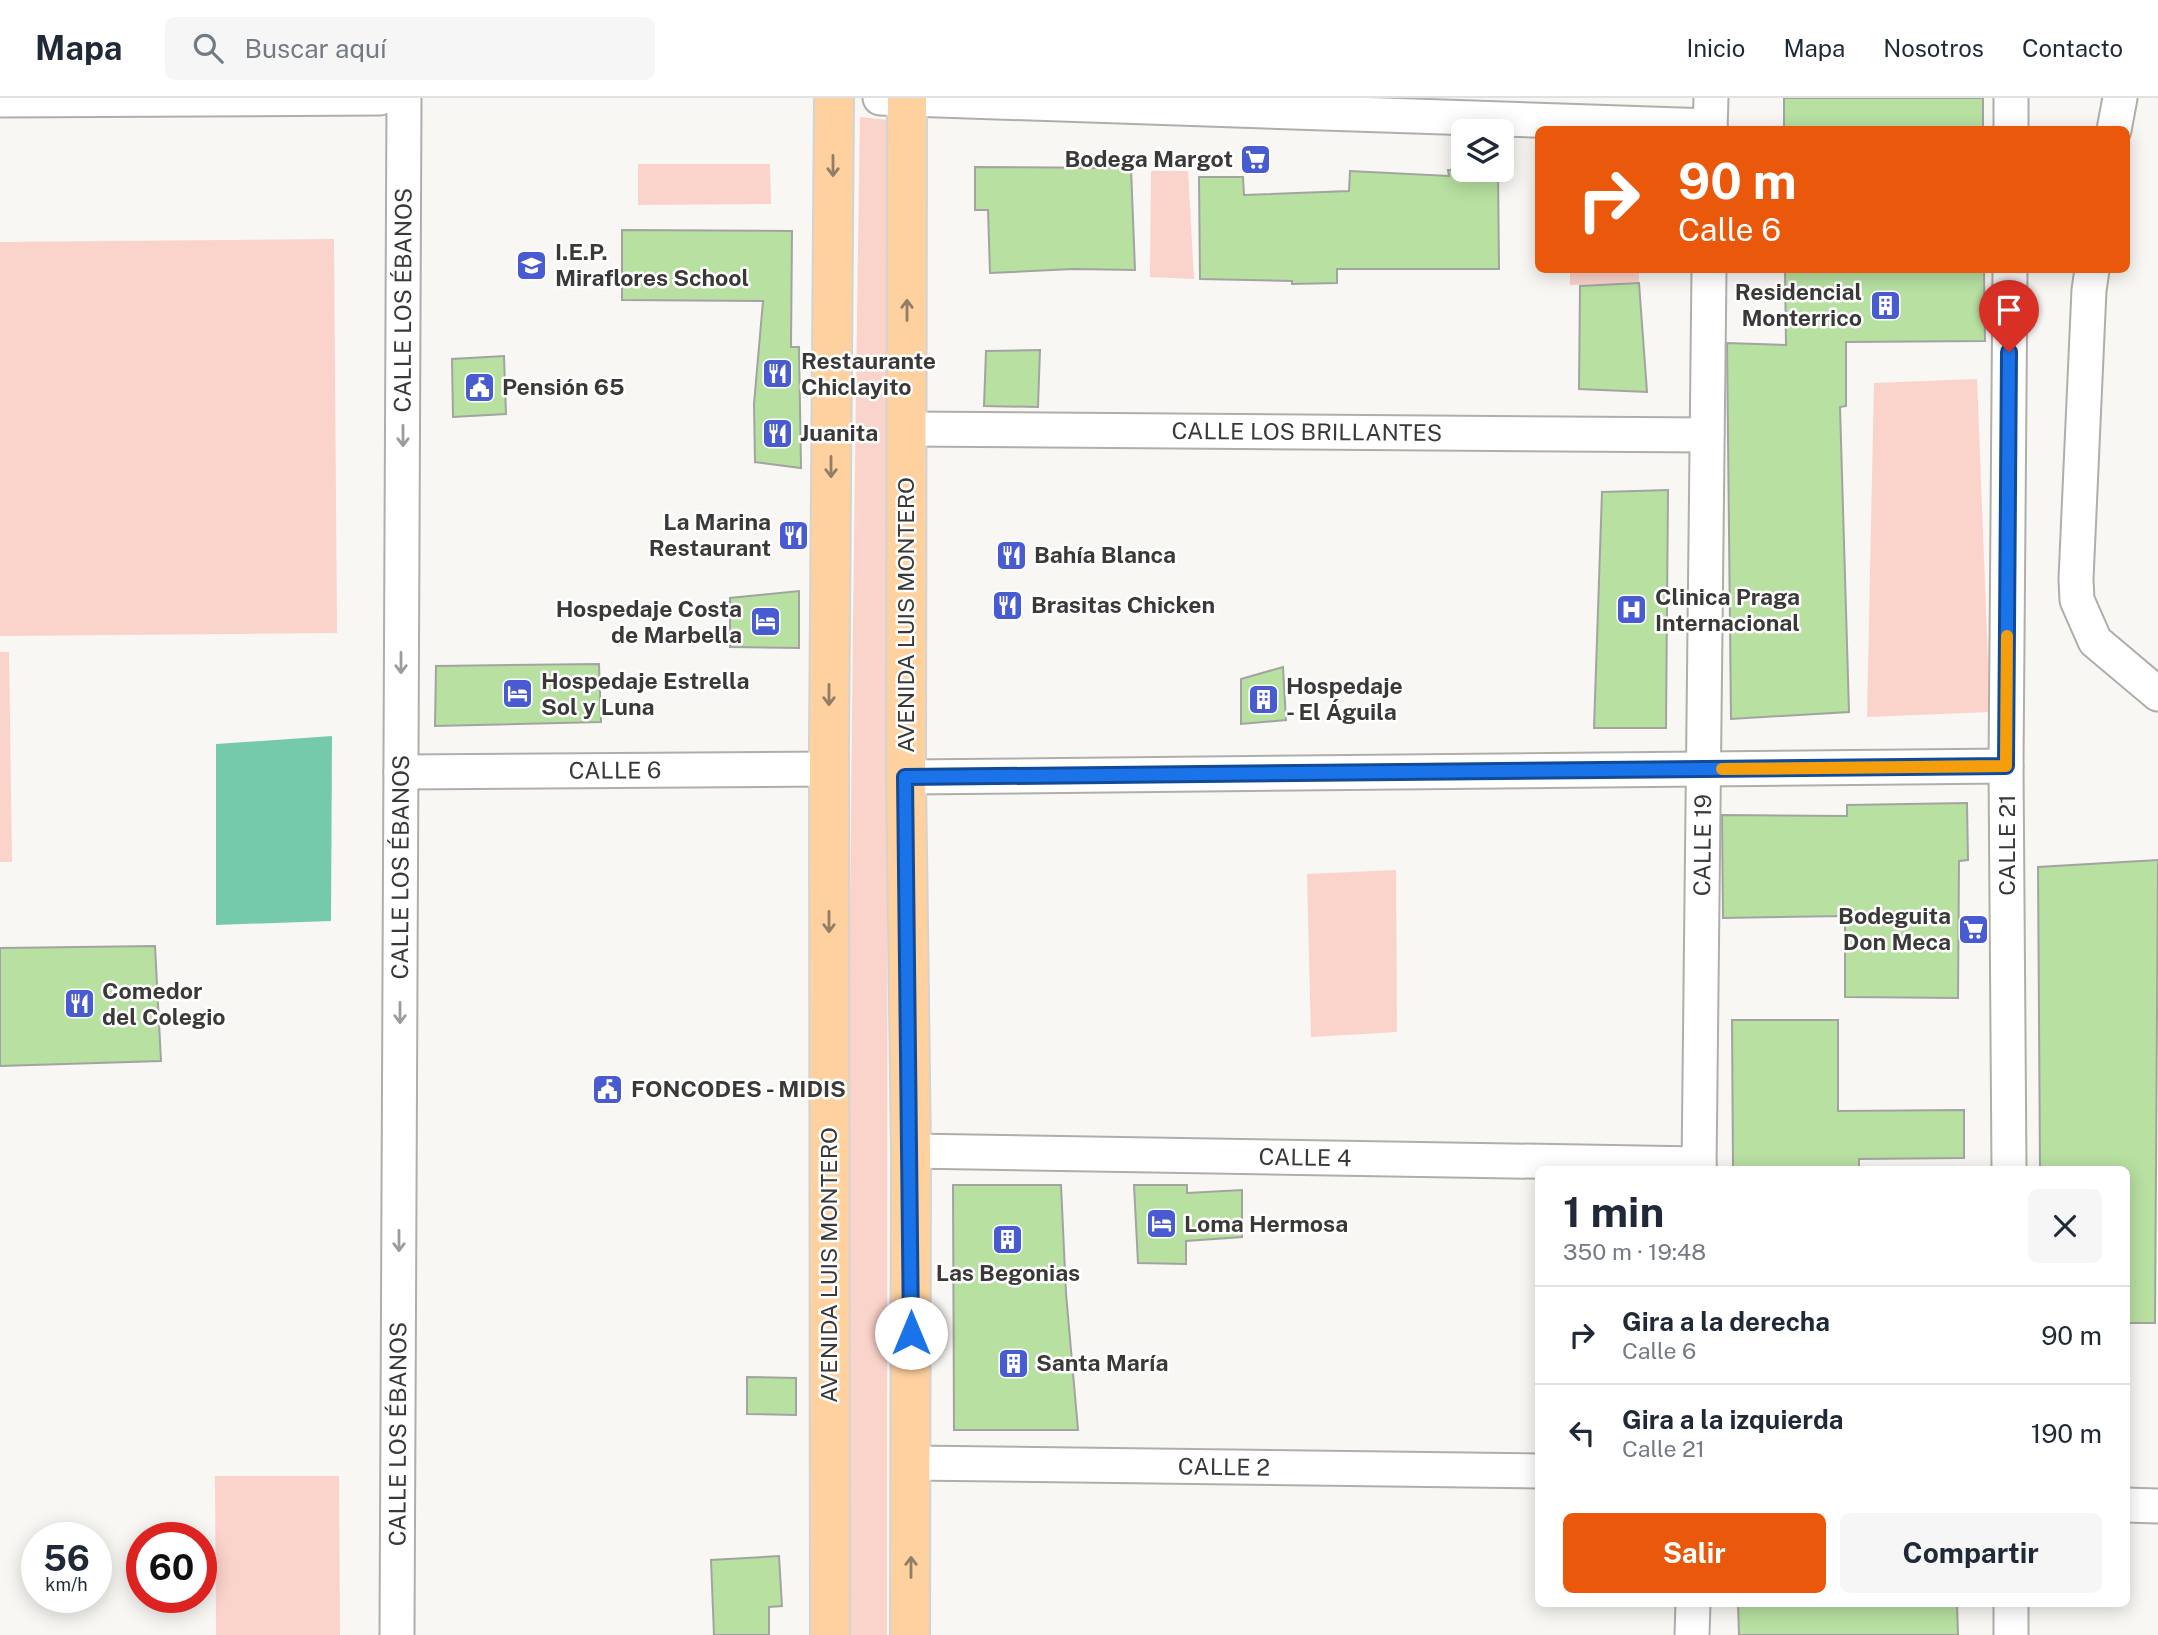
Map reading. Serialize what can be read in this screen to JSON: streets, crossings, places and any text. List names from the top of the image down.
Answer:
{
  "streets": {
    "main road": ["AVENIDA LUIS MONTERO"],
    "street": [
      "CALLE LOS ÉBANOS",
      "CALLE LOS BRILLANTES",
      "CALLE 6",
      "CALLE 19",
      "CALLE 21",
      "CALLE 4",
      "CALLE 2"
    ]
  },
  "crossings": [
    ["CALLE LOS ÉBANOS", "CALLE 6"],
    ["CALLE LOS BRILLANTES", "AVENIDA LUIS MONTERO"],
    ["CALLE LOS BRILLANTES", "CALLE 19"],
    ["AVENIDA LUIS MONTERO", "CALLE 6"],
    ["AVENIDA LUIS MONTERO", "CALLE 4"],
    ["AVENIDA LUIS MONTERO", "CALLE 2"],
    ["CALLE 19", "CALLE 4"]
  ],
  "one_way": ["CALLE LOS ÉBANOS"],
  "places": {
    "supermarket": ["Bodega Margot", "Bodeguita Don Meca"],
    "school or university": ["I.E.P. Miraflores School"],
    "building": [
      "Residencial Monterrico",
      "Hospedaje - El Águila",
      "Las Begonias",
      "Santa María"
    ],
    "restaurant": [
      "Restaurante Chiclayito",
      "Juanita",
      "La Marina Restaurant",
      "Bahía Blanca",
      "Brasitas Chicken",
      "Comedor del Colegio"
    ],
    "public building": ["Pensión 65", "FONCODES - MIDIS"],
    "hospital": ["Clinica Praga Internacional"],
    "hotel": ["Hospedaje Costa de Marbella", "Hospedaje Estrella Sol y Luna", "Loma Hermosa"]
  },
  "page": {
    "header": "Mapa",
    "search": "Buscar aquí",
    "nav": [
      "Inicio",
      "Mapa",
      "Nosotros",
      "Contacto"
    ],
    "turn": ["90 m", "Calle 6"],
    "heading": ["1 min", "350 m · 19:48"],
    "list": [
      {
        "name": "Gira a la derecha",
        "note": "Calle 6",
        "value": "90 m"
      },
      {
        "name": "Gira a la izquierda",
        "note": "Calle 21",
        "value": "190 m"
      }
    ],
    "buttons": ["Salir", "Compartir"],
    "speed": "56 km/h",
    "limit": "60"
  }
}
